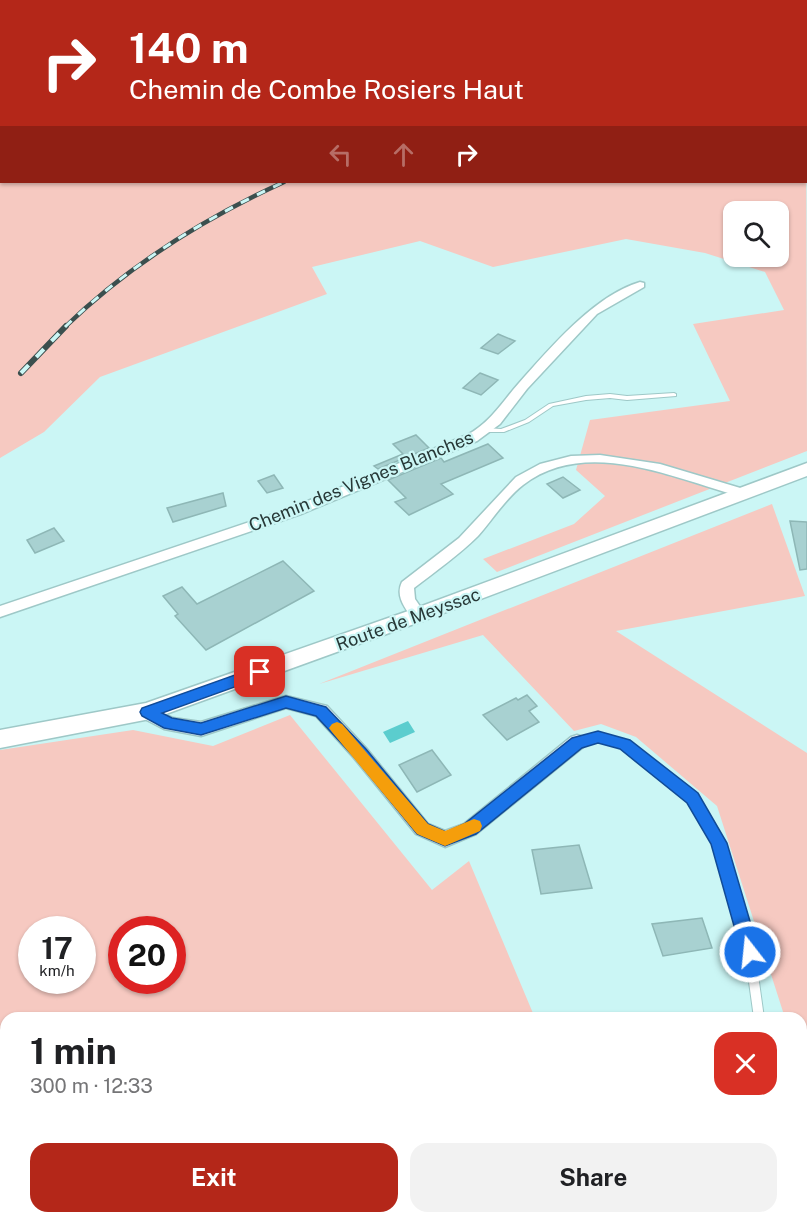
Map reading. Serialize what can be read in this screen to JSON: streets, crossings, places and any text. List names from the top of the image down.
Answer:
{
  "streets": {
    "main road": ["Route de Meyssac"],
    "street": ["Chemin des Vignes Blanches"]
  },
  "page": {
    "turn": ["140 m", "Chemin de Combe Rosiers Haut"],
    "speed": "17 km/h",
    "limit": "20",
    "heading": ["1 min", "300 m · 12:33"],
    "buttons": ["Exit", "Share"]
  }
}
